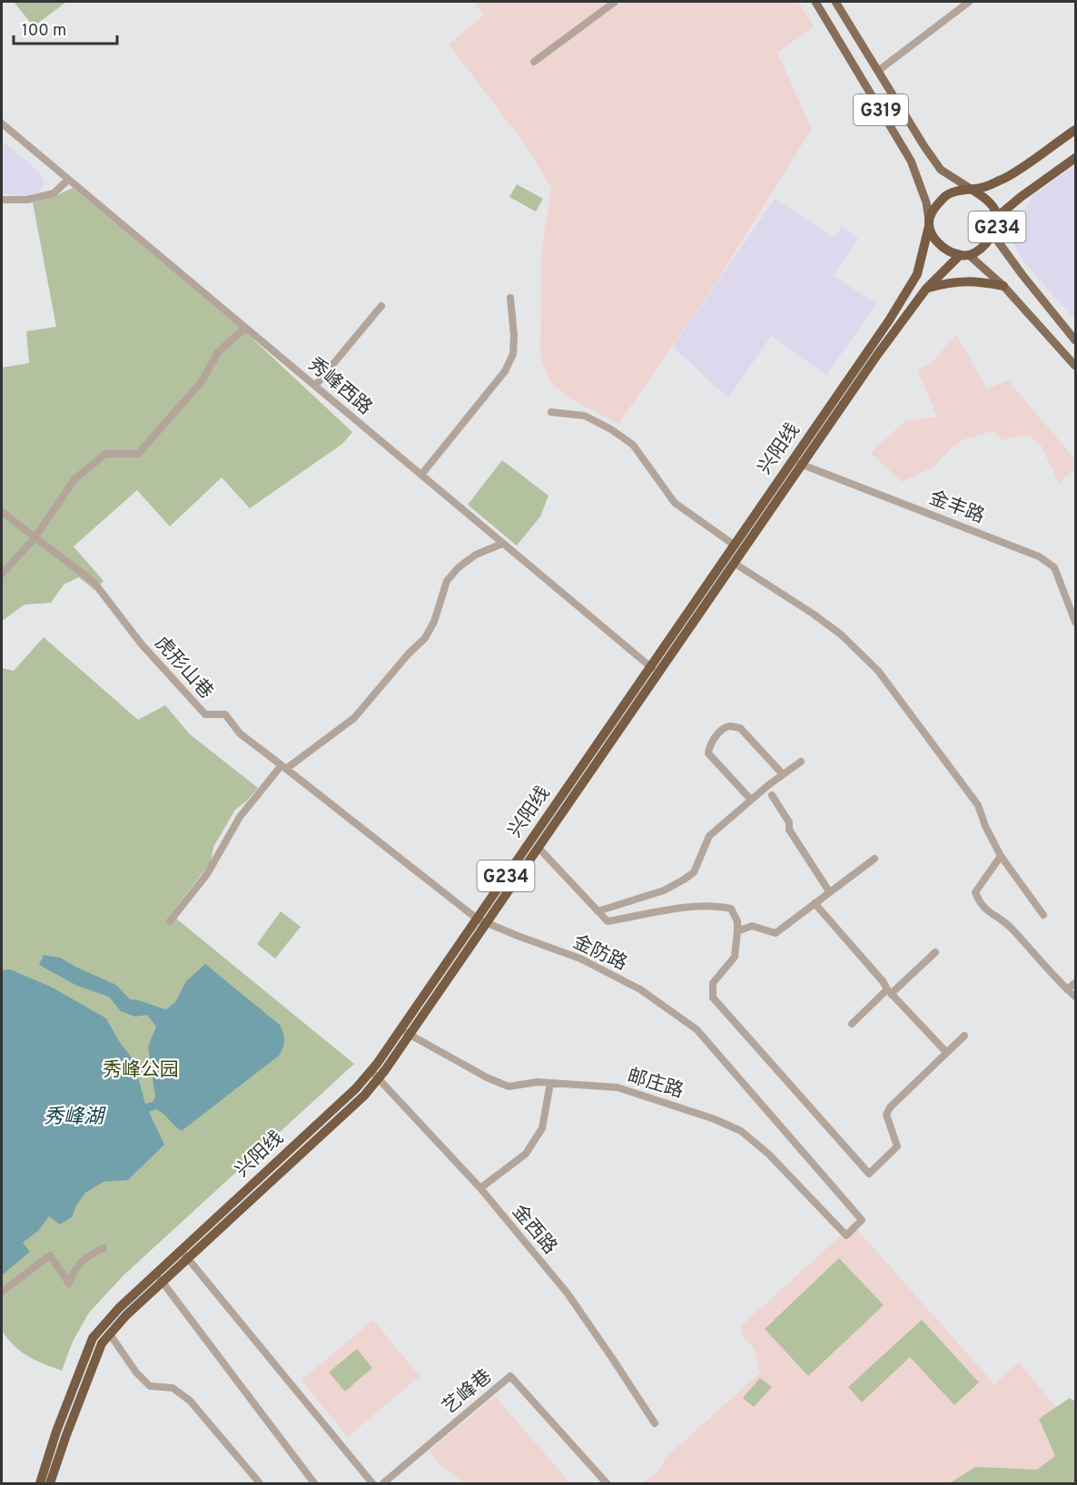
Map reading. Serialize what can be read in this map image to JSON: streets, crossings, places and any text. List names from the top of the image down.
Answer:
{
  "streets": {
    "highway": ["G234", "兴阳线"],
    "main road": ["G319"],
    "street": [
      "秀峰西路",
      "金丰路",
      "虎形山巷",
      "金防路",
      "邮庄路",
      "金西路",
      "艺峰巷"
    ]
  },
  "crossings": [
    ["G319", "G234"],
    ["G319", "兴阳线"],
    ["G234", "兴阳线"],
    ["秀峰西路", "兴阳线"],
    ["兴阳线", "金丰路"],
    ["兴阳线", "金防路"],
    ["兴阳线", "邮庄路"],
    ["兴阳线", "金西路"],
    ["虎形山巷", "金防路"],
    ["金防路", "邮庄路"]
  ],
  "water": ["秀峰湖"],
  "parks": ["秀峰公园"],
  "scale_bar": "100 m"
}
